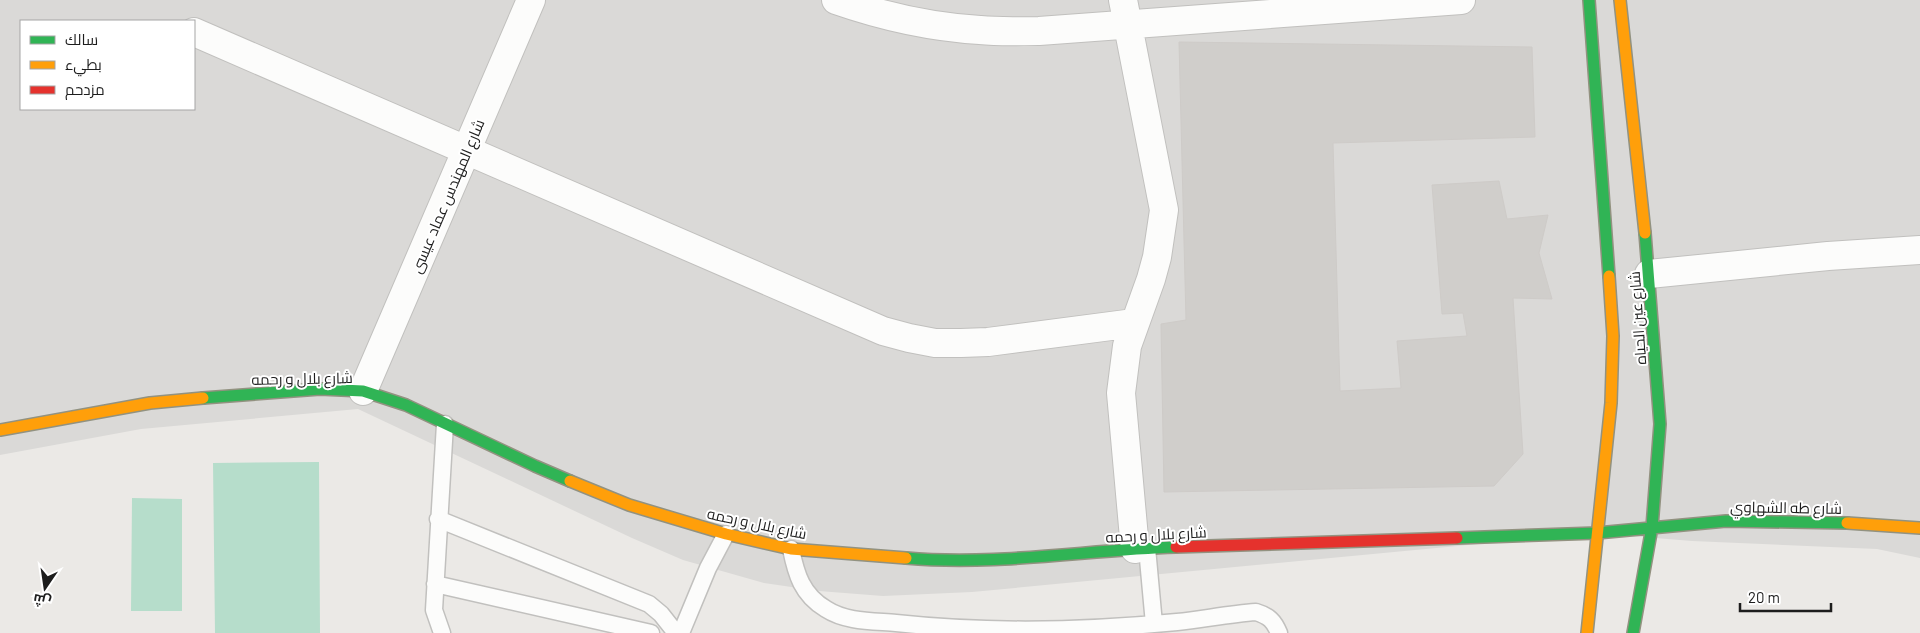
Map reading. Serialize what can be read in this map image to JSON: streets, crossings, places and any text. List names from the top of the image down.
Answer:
{
  "streets": {
    "street": [
      "شارع المهندس عماد عيسى",
      "شارع عين الحياه",
      "شارع بلال و رحمه",
      "شارع طه الشهاوي"
    ]
  },
  "crossings": [
    ["شارع المهندس عماد عيسى", "شارع بلال و رحمه"],
    ["شارع عين الحياه", "شارع بلال و رحمه"],
    ["شارع عين الحياه", "شارع طه الشهاوي"],
    ["شارع بلال و رحمه", "شارع طه الشهاوي"]
  ],
  "legend": ["سالك", "بطيء", "مزدحم"],
  "scale_bar": "20 m",
  "north": "bottom"
}
